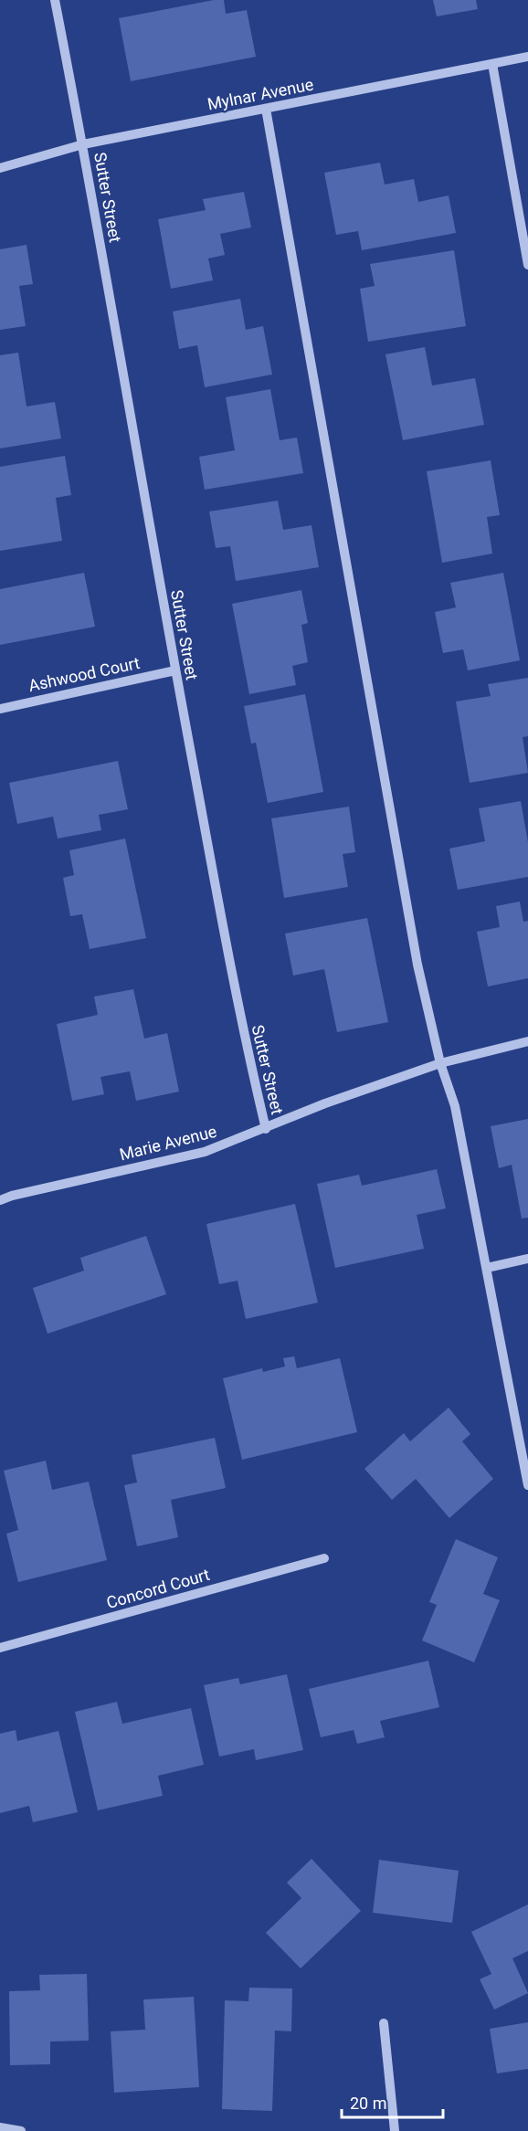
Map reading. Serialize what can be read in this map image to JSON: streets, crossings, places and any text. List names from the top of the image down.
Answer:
{
  "streets": {
    "street": [
      "Mylnar Avenue",
      "Sutter Street",
      "Ashwood Court",
      "Marie Avenue",
      "Concord Court"
    ]
  },
  "crossings": [
    ["Mylnar Avenue", "Sutter Street"],
    ["Sutter Street", "Ashwood Court"],
    ["Sutter Street", "Marie Avenue"]
  ],
  "scale_bar": "20 m"
}
